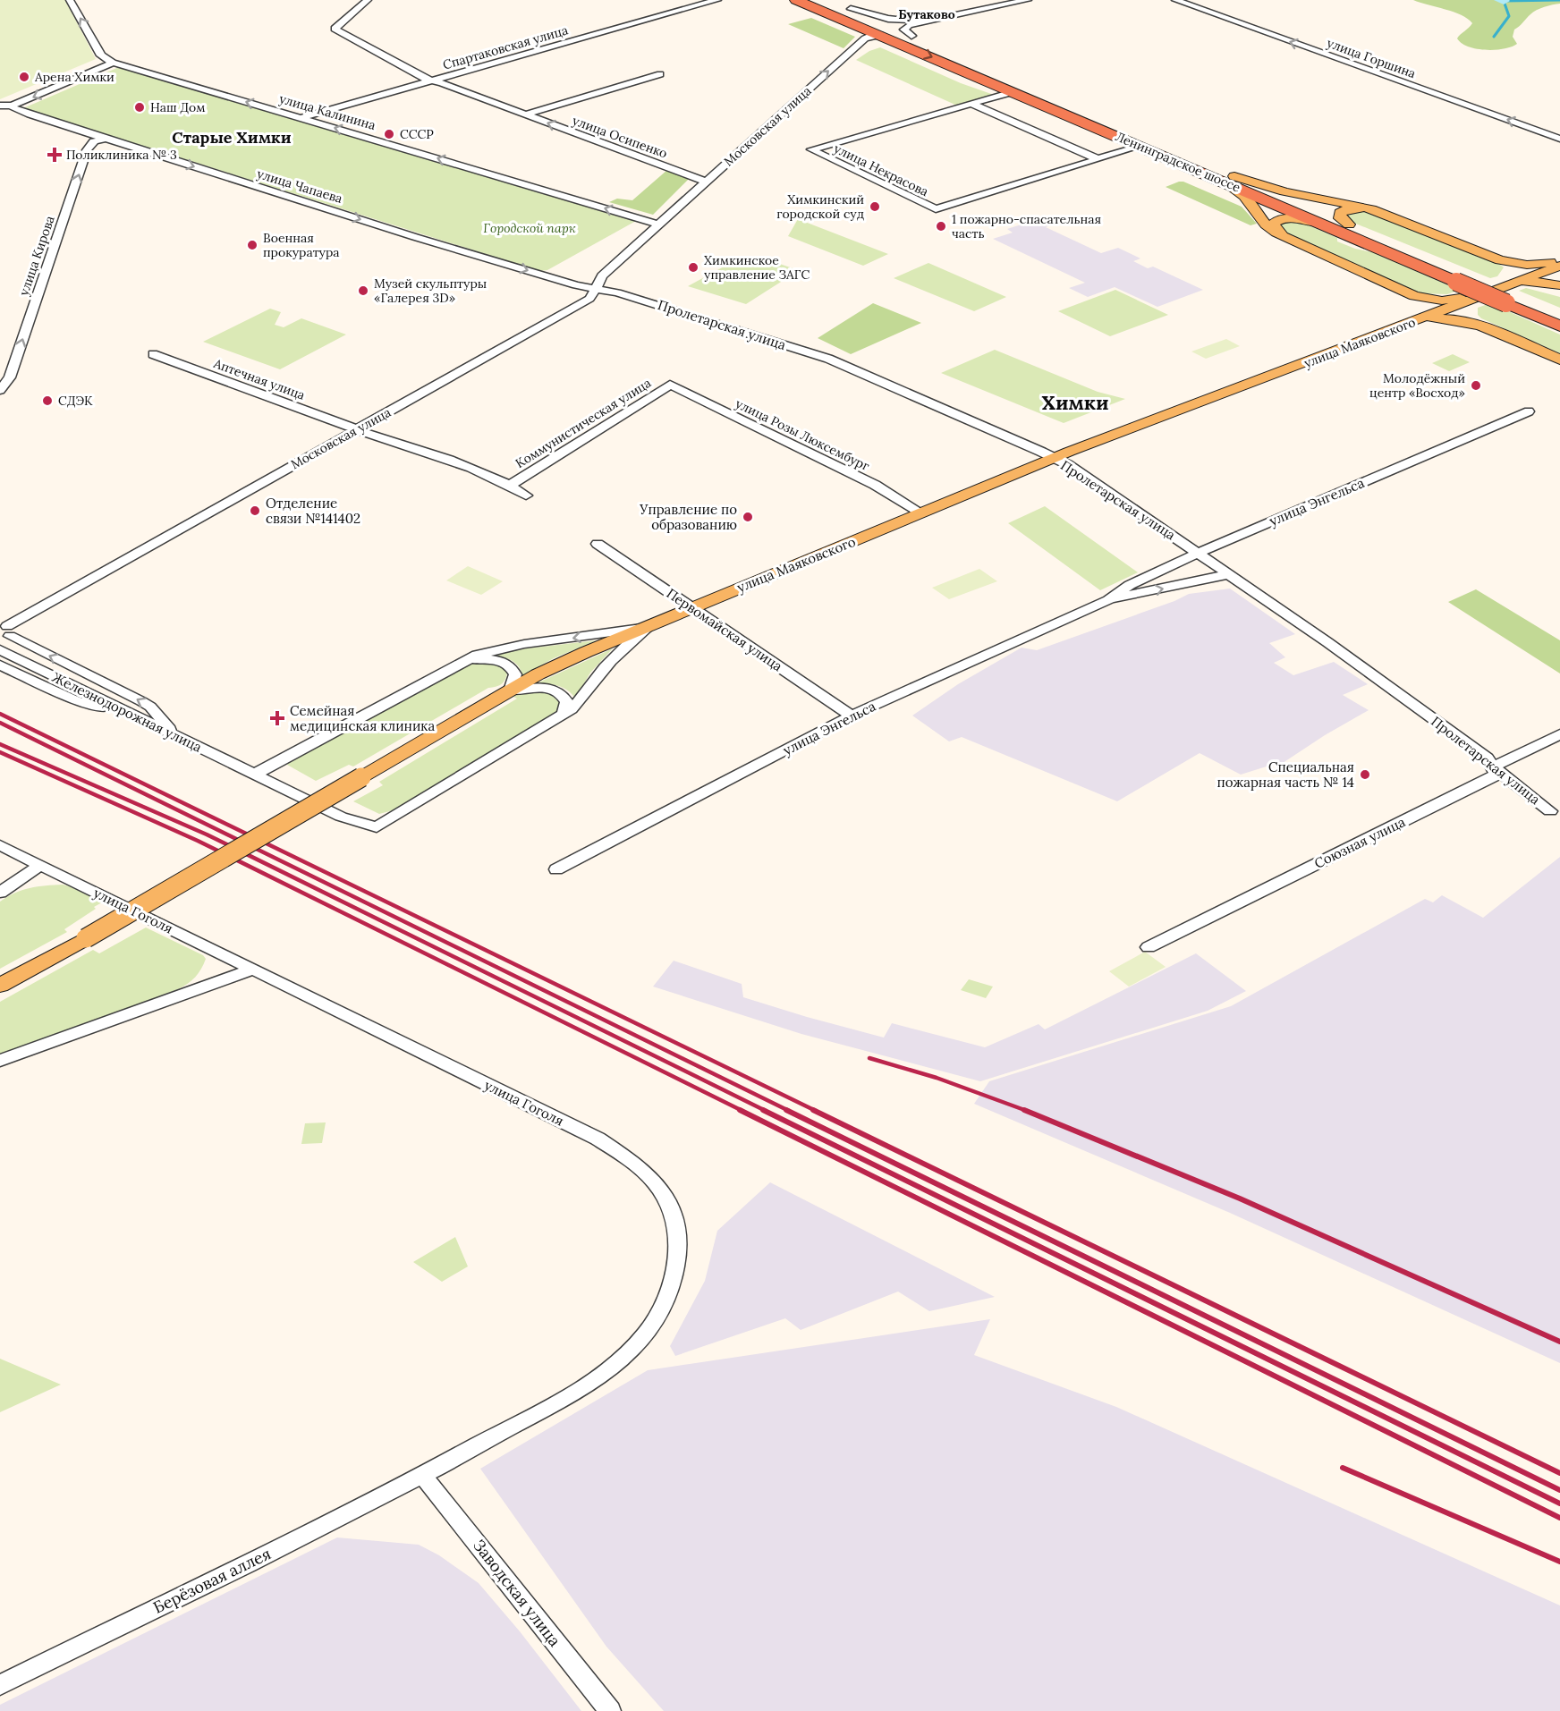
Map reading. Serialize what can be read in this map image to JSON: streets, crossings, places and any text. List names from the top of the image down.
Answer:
{
  "streets": {
    "highway": ["Ленинградское шоссе"],
    "main road": ["улица Маяковского"],
    "street": [
      "Спартаковская улица",
      "улица Горшина",
      "улица Калинина",
      "Московская улица",
      "улица Осипенко",
      "улица Некрасова",
      "улица Чапаева",
      "улица Кирова",
      "Пролетарская улица",
      "Аптечная улица",
      "Коммунистическая улица",
      "улица Розы Люксембург",
      "улица Энгельса",
      "Первомайская улица",
      "Железнодорожная улица",
      "Союзная улица",
      "улица Гоголя",
      "Берёзовая аллея",
      "Заводская улица"
    ]
  },
  "crossings": [
    ["Спартаковская улица", "улица Калинина"],
    ["Спартаковская улица", "улица Осипенко"],
    ["улица Калинина", "Московская улица"],
    ["Московская улица", "улица Осипенко"],
    ["Московская улица", "Ленинградское шоссе"],
    ["Московская улица", "улица Чапаева"],
    ["Московская улица", "Пролетарская улица"],
    ["Московская улица", "Аптечная улица"],
    ["Ленинградское шоссе", "улица Некрасова"],
    ["Ленинградское шоссе", "улица Маяковского"],
    ["улица Чапаева", "улица Кирова"],
    ["улица Чапаева", "Пролетарская улица"],
    ["Пролетарская улица", "улица Маяковского"],
    ["Пролетарская улица", "улица Энгельса"],
    ["Пролетарская улица", "Союзная улица"],
    ["улица Маяковского", "улица Розы Люксембург"],
    ["улица Маяковского", "Первомайская улица"],
    ["улица Маяковского", "Железнодорожная улица"],
    ["Коммунистическая улица", "улица Розы Люксембург"],
    ["улица Энгельса", "Первомайская улица"],
    ["улица Гоголя", "Берёзовая аллея"],
    ["улица Гоголя", "Заводская улица"],
    ["Берёзовая аллея", "Заводская улица"]
  ],
  "one_way": [
    "улица Горшина",
    "улица Калинина",
    "улица Осипенко",
    "улица Чапаева",
    "улица Кирова"
  ],
  "districts": ["Бутаково", "Старые Химки", "Химки"],
  "parks": ["Городской парк"],
  "places": {
    "other": [
      "Арена Химки",
      "Наш Дом",
      "СССР",
      "Химкинский городской суд",
      "1 пожарно-спасательная часть",
      "Военная прокуратура",
      "Химкинское управление ЗАГС",
      "Музей скульптуры «Галерея 3D»",
      "Молодёжный центр «Восход»",
      "СДЭК",
      "Отделение связи №141402",
      "Управление по образованию",
      "Специальная пожарная часть № 14"
    ],
    "health": ["Поликлиника № 3", "Семейная медицинская клиника"]
  }
}
